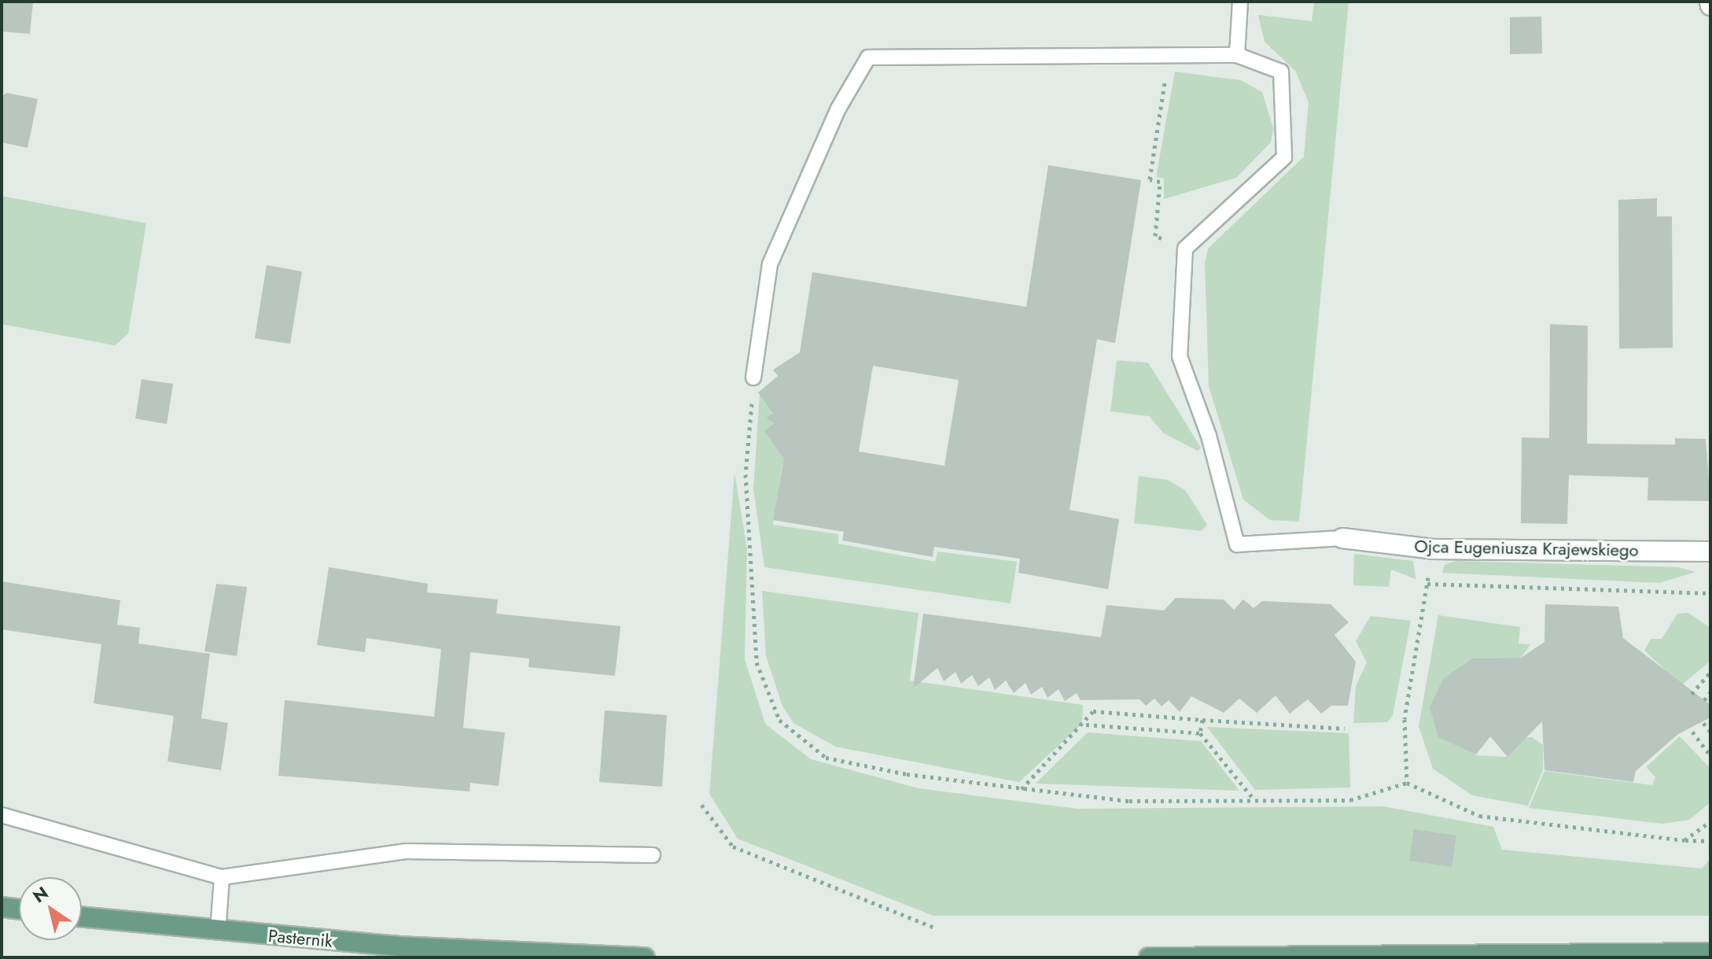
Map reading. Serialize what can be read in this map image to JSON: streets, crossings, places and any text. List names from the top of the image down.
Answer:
{
  "streets": {
    "main road": ["Pasternik"],
    "street": ["Ojca Eugeniusza Krajewskiego"]
  },
  "north": "top left"
}
